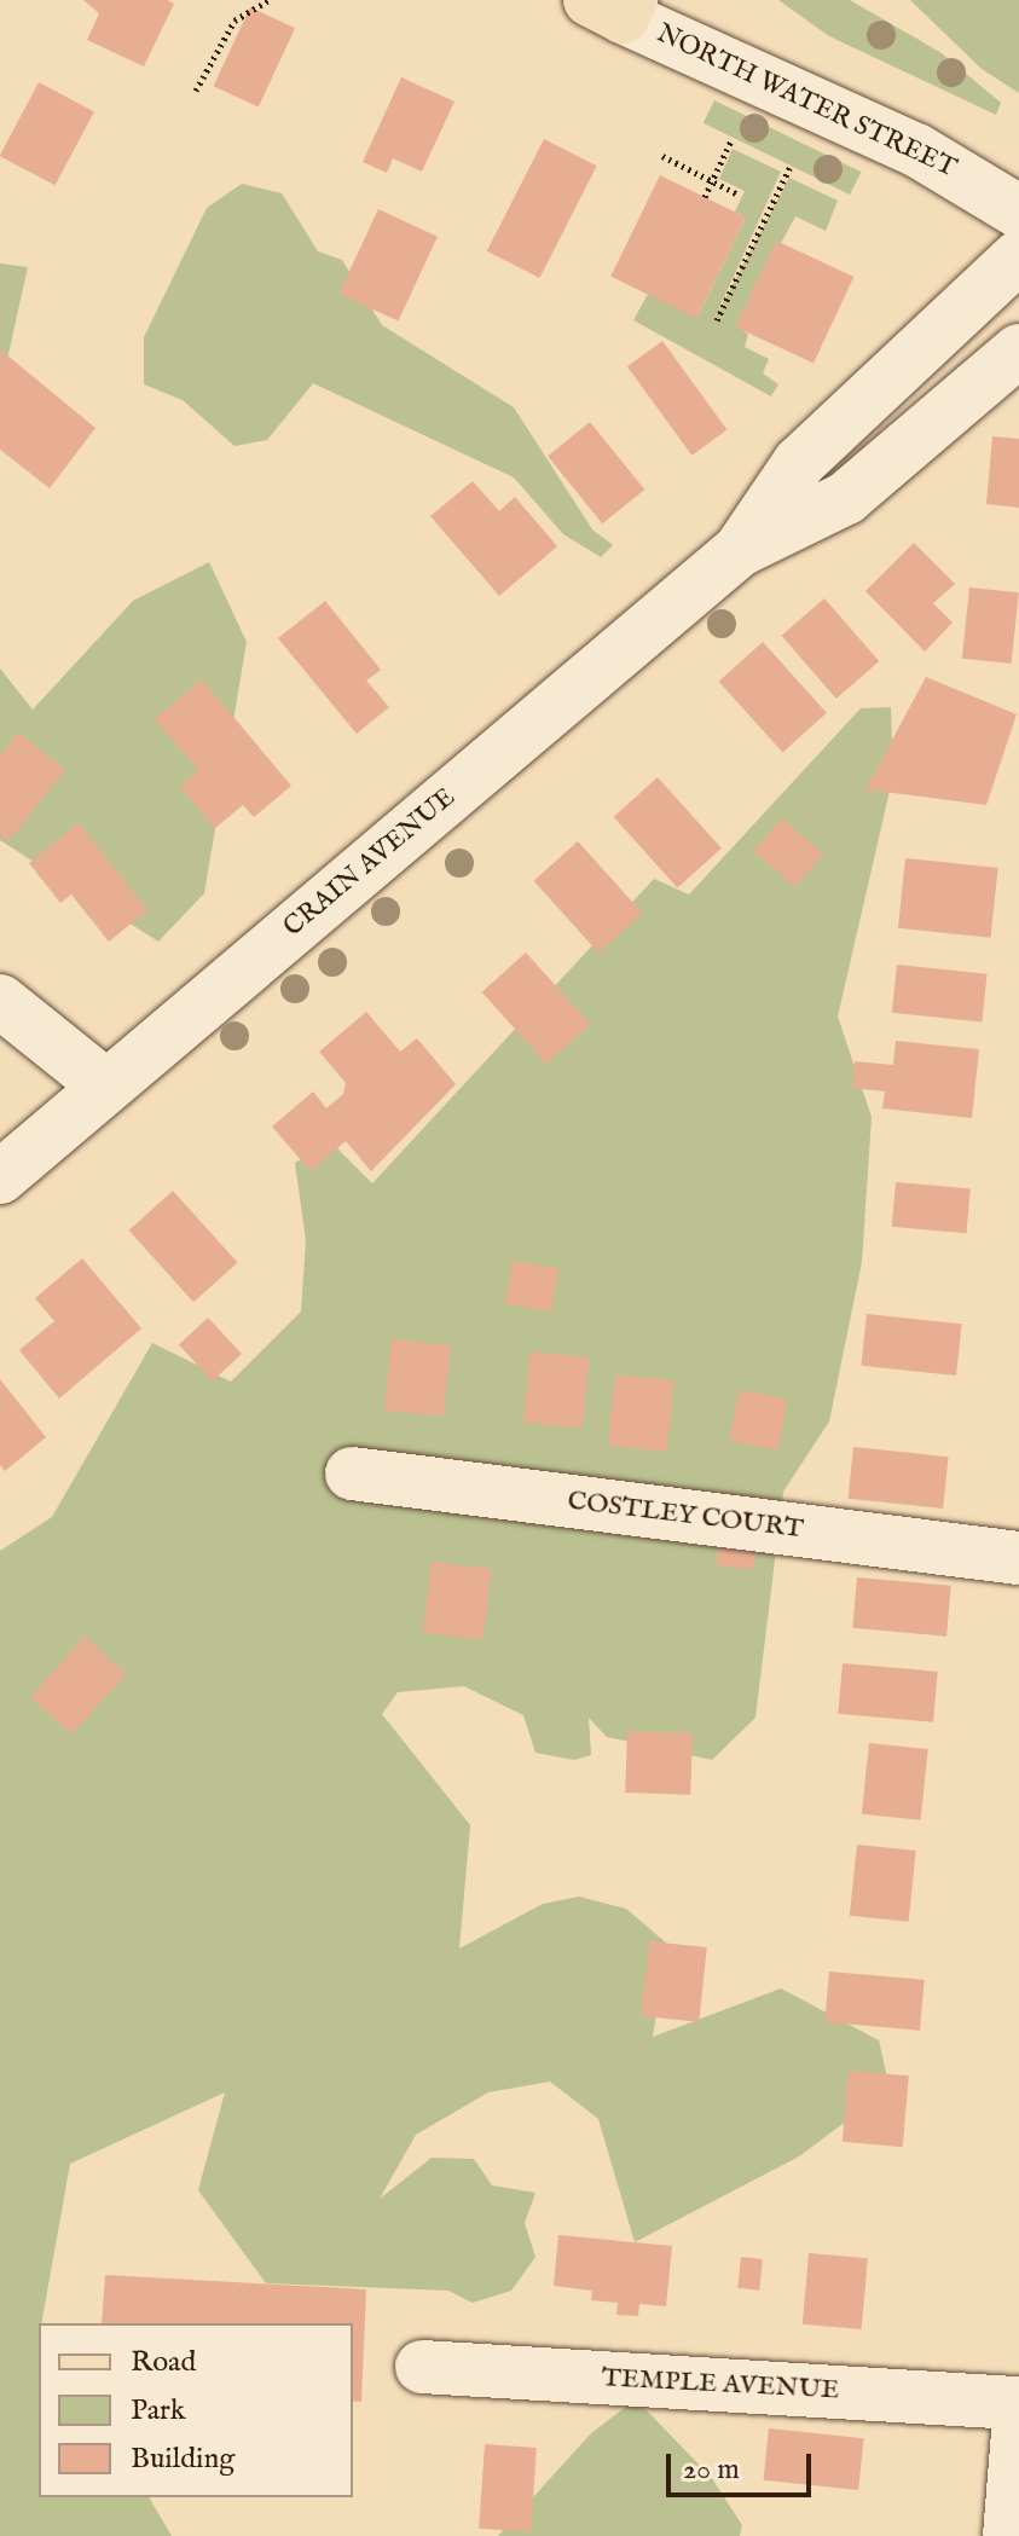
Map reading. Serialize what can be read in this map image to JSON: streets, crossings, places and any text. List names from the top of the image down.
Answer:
{
  "streets": {
    "street": [
      "NORTH WATER STREET",
      "CRAIN AVENUE",
      "COSTLEY COURT",
      "TEMPLE AVENUE"
    ]
  },
  "legend": ["Road", "Park", "Building"],
  "scale_bar": "20 m"
}
